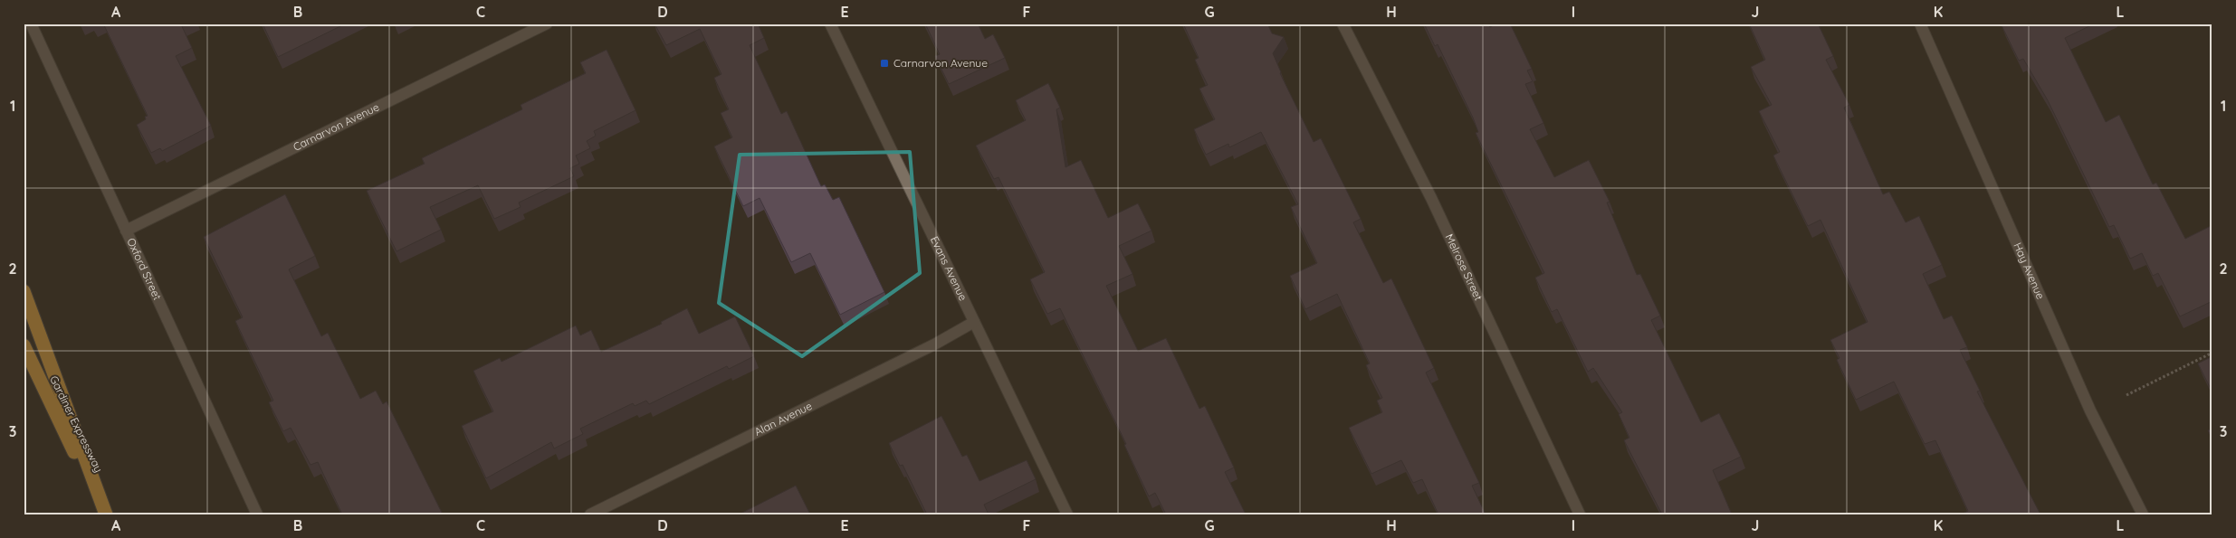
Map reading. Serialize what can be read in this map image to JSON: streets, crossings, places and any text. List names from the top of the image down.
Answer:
{
  "streets": {
    "highway": ["Gardiner Expressway"],
    "street": [
      "Carnarvon Avenue",
      "Melrose Street",
      "Oxford Street",
      "Evans Avenue",
      "Hay Avenue",
      "Alan Avenue"
    ]
  },
  "crossings": [
    ["Carnarvon Avenue", "Oxford Street"],
    ["Evans Avenue", "Alan Avenue"]
  ],
  "places": {
    "transit": ["Carnarvon Avenue"]
  },
  "grid": {
    "columns": [
      "A",
      "B",
      "C",
      "D",
      "E",
      "F",
      "G",
      "H",
      "I",
      "J",
      "K",
      "L"
    ],
    "rows": ["1", "2", "3"]
  }
}
